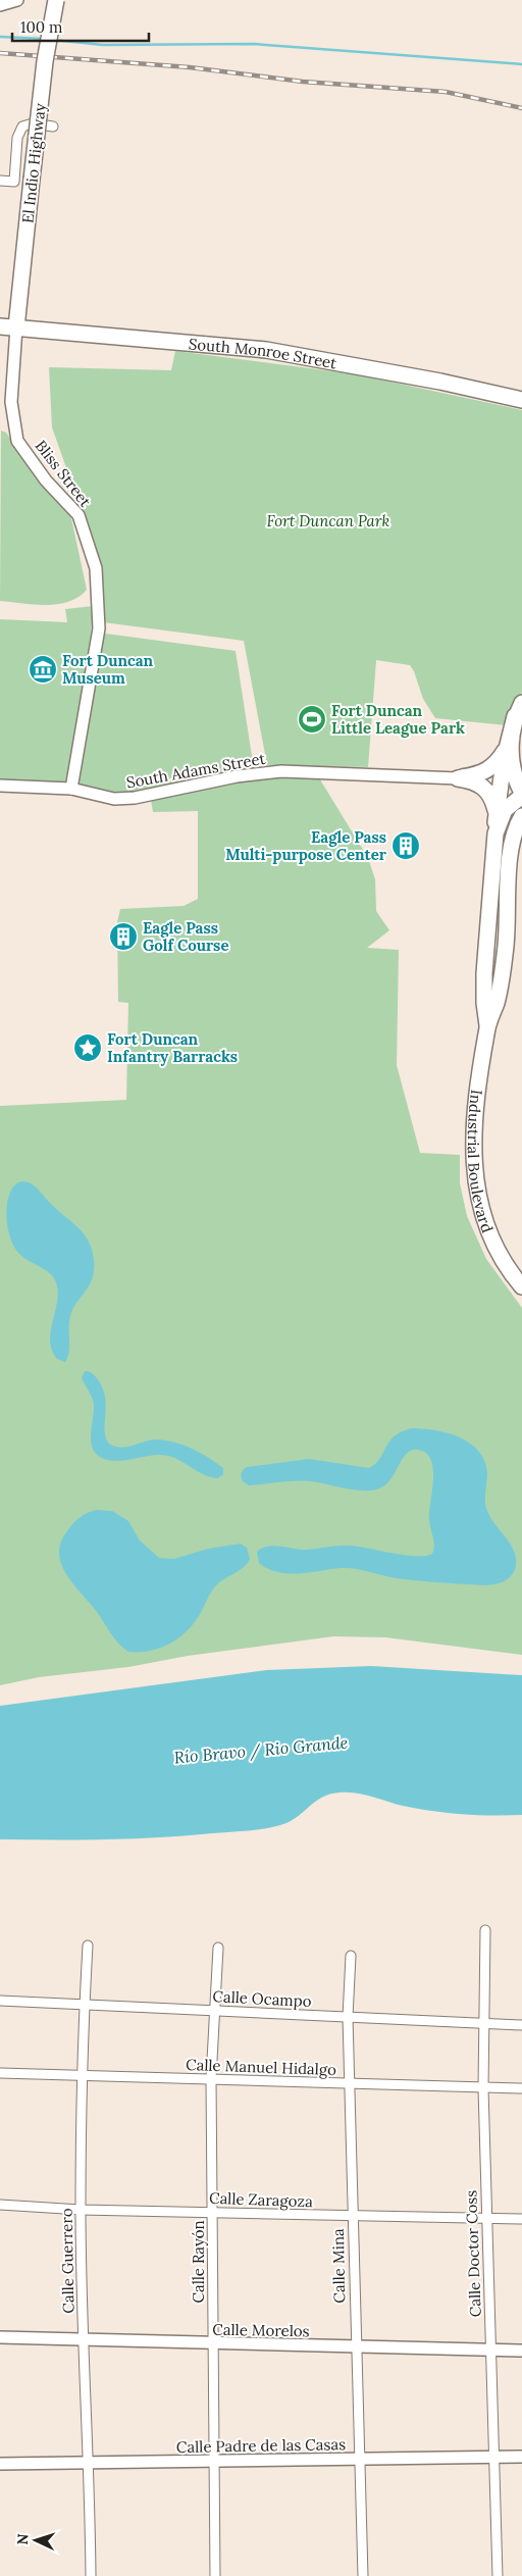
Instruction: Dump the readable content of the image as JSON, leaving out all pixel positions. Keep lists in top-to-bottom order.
{
  "streets": {
    "main road": ["El Indio Highway", "South Monroe Street", "Industrial Boulevard"],
    "street": [
      "Bliss Street",
      "South Adams Street",
      "Calle Ocampo",
      "Calle Manuel Hidalgo",
      "Calle Zaragoza",
      "Calle Doctor Coss",
      "Calle Guerrero",
      "Calle Rayón",
      "Calle Mina",
      "Calle Morelos",
      "Calle Padre de las Casas"
    ]
  },
  "crossings": [
    ["El Indio Highway", "South Monroe Street"],
    ["El Indio Highway", "Bliss Street"],
    ["South Monroe Street", "Bliss Street"],
    ["Bliss Street", "South Adams Street"],
    ["Calle Ocampo", "Calle Doctor Coss"],
    ["Calle Ocampo", "Calle Guerrero"],
    ["Calle Ocampo", "Calle Rayón"],
    ["Calle Ocampo", "Calle Mina"],
    ["Calle Manuel Hidalgo", "Calle Doctor Coss"],
    ["Calle Manuel Hidalgo", "Calle Guerrero"],
    ["Calle Manuel Hidalgo", "Calle Rayón"],
    ["Calle Manuel Hidalgo", "Calle Mina"],
    ["Calle Zaragoza", "Calle Doctor Coss"],
    ["Calle Zaragoza", "Calle Guerrero"],
    ["Calle Zaragoza", "Calle Rayón"],
    ["Calle Zaragoza", "Calle Mina"],
    ["Calle Doctor Coss", "Calle Morelos"],
    ["Calle Doctor Coss", "Calle Padre de las Casas"],
    ["Calle Guerrero", "Calle Morelos"],
    ["Calle Guerrero", "Calle Padre de las Casas"],
    ["Calle Rayón", "Calle Morelos"],
    ["Calle Rayón", "Calle Padre de las Casas"],
    ["Calle Mina", "Calle Morelos"],
    ["Calle Mina", "Calle Padre de las Casas"]
  ],
  "water": ["Río Bravo / Rio Grande"],
  "parks": ["Fort Duncan Park"],
  "places": {
    "museum": ["Fort Duncan Museum"],
    "sports": ["Fort Duncan Little League Park"],
    "building": ["Eagle Pass Multi-purpose Center", "Eagle Pass Golf Course"],
    "place": ["Fort Duncan Infantry Barracks"]
  },
  "scale_bar": "100 m",
  "north": "left"
}
